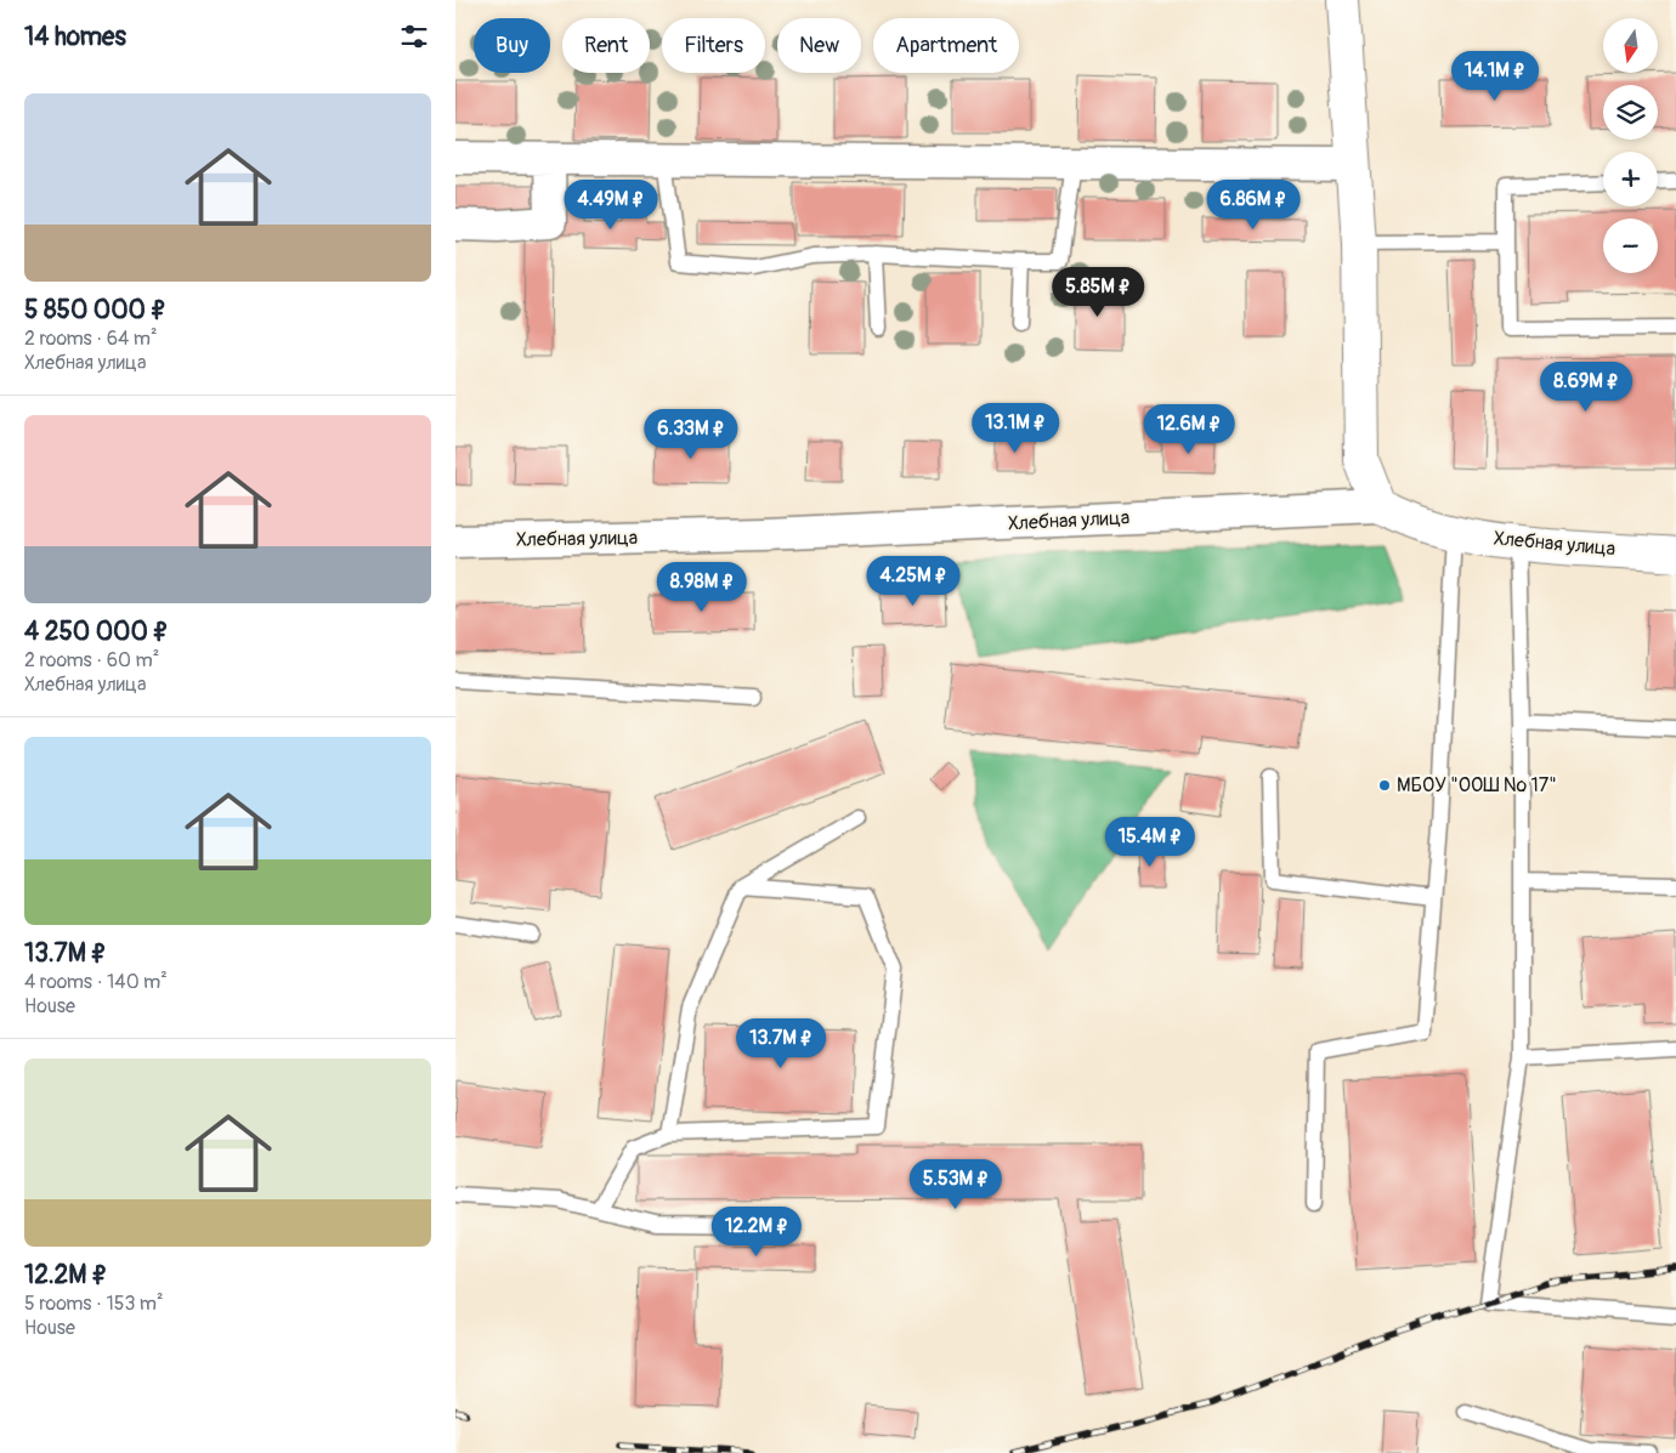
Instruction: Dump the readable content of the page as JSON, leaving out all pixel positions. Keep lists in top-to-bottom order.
{
  "streets": {
    "street": ["Хлебная улица"]
  },
  "places": ["МБОУ \"ООШ № 17\""],
  "north": "bottom",
  "page": {
    "heading": "14 homes",
    "map_buttons": ["+", "−"],
    "chip": [
      "Buy",
      "Rent",
      "Filters",
      "New",
      "Apartment"
    ],
    "price": [
      "14.1M ₽",
      "4.49M ₽",
      "6.86M ₽",
      "5.85M ₽",
      "8.69M ₽",
      "13.1M ₽",
      "12.6M ₽",
      "6.33M ₽",
      "4.25M ₽",
      "8.98M ₽",
      "15.4M ₽",
      "13.7M ₽",
      "5.53M ₽",
      "12.2M ₽"
    ],
    "list": [
      {
        "name": "5 850 000 ₽",
        "note": "2 rooms · 64 m² · Хлебная улица"
      },
      {
        "name": "4 250 000 ₽",
        "note": "2 rooms · 60 m² · Хлебная улица"
      },
      {
        "name": "13.7M ₽",
        "note": "4 rooms · 140 m² · House"
      },
      {
        "name": "12.2M ₽",
        "note": "5 rooms · 153 m² · House"
      }
    ]
  }
}
